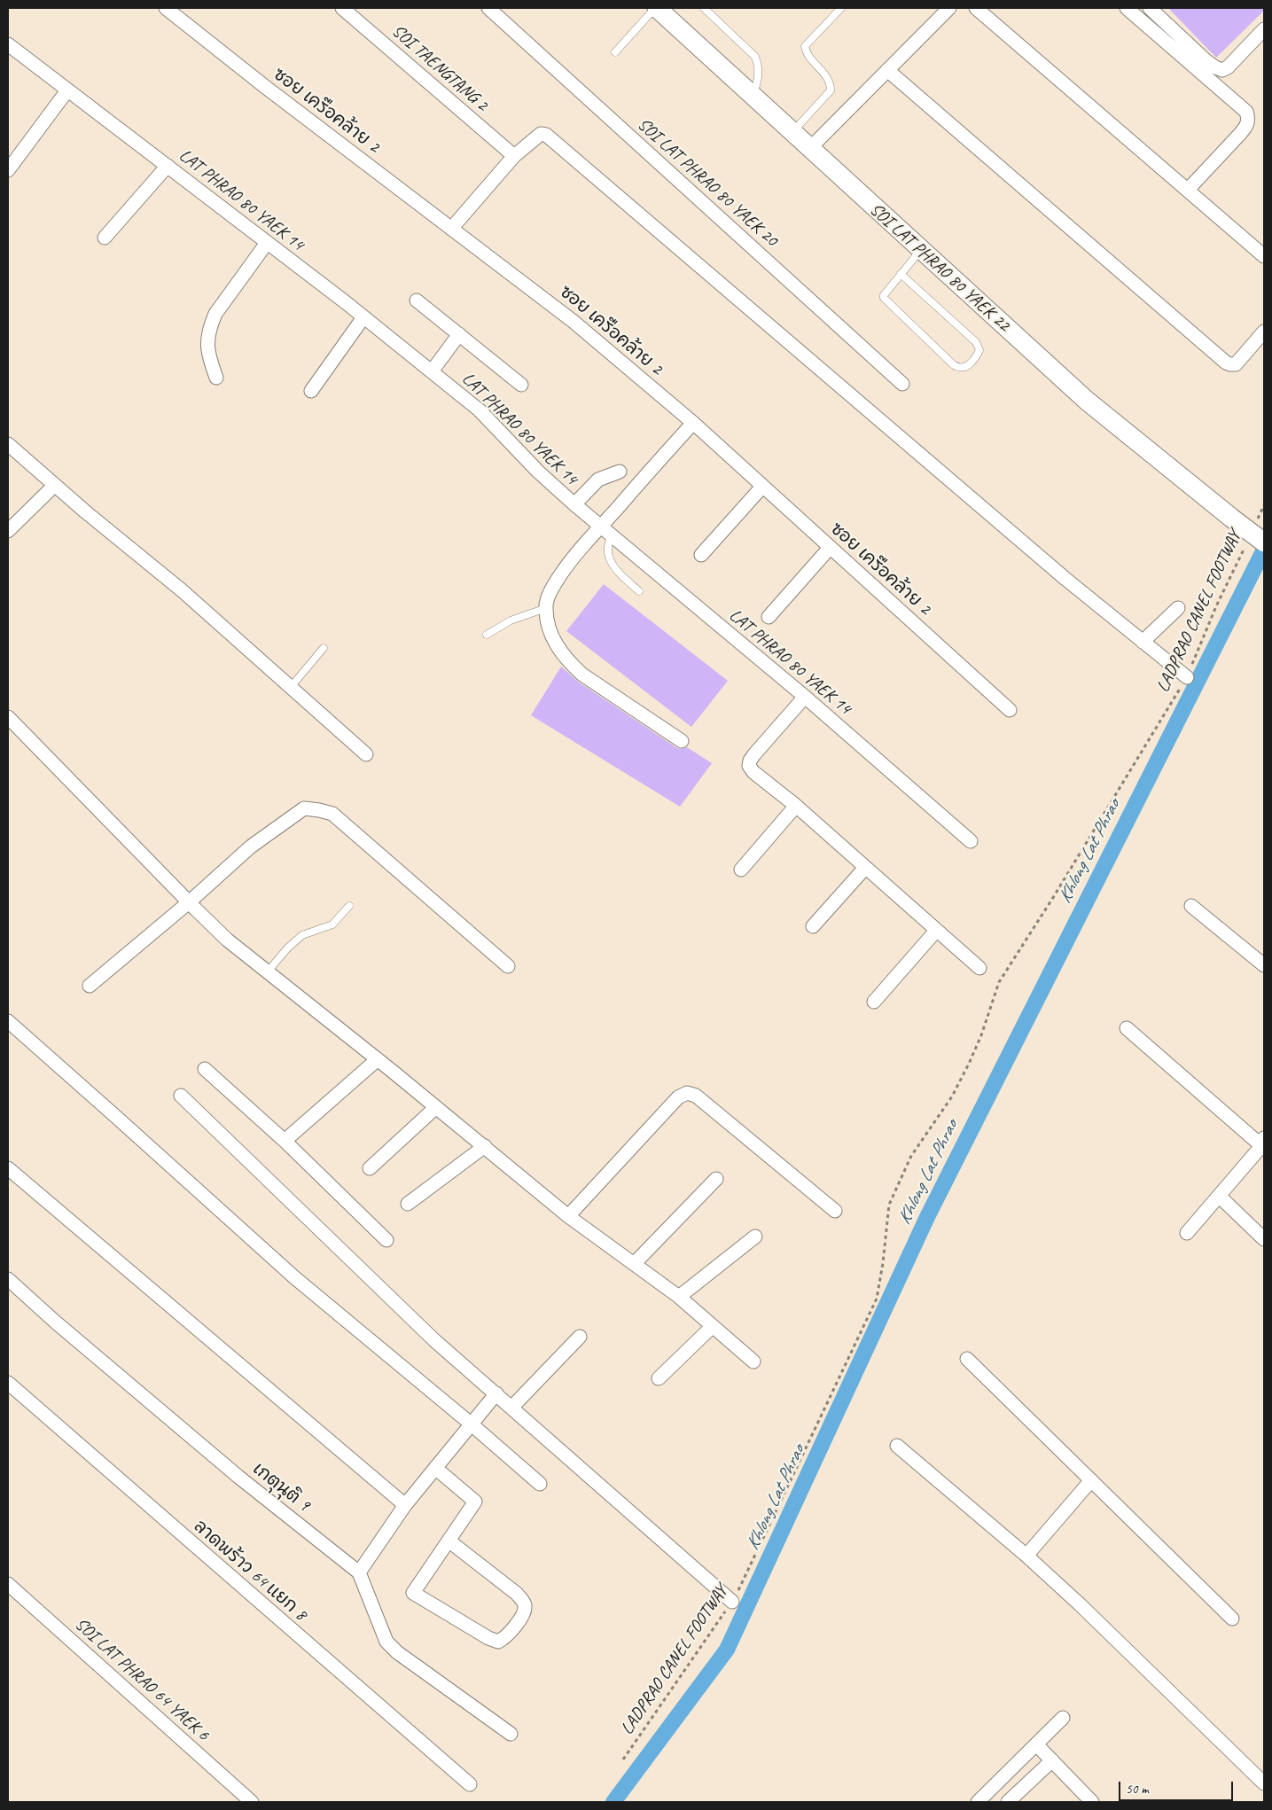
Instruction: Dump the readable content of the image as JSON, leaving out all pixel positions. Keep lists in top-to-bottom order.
{
  "streets": {
    "street": [
      "SOI TAENGTANG 2",
      "ซอย เครือคล้าย 2",
      "SOI LAT PHRAO 80 YAEK 20",
      "LAT PHRAO 80 YAEK 14",
      "SOI LAT PHRAO 80 YAEK 22",
      "เกตุนุติ 9",
      "ลาดพร้าว 64 แยก 8",
      "SOI LAT PHRAO 64 YAEK 6"
    ],
    "path": ["LADPRAO CANEL FOOTWAY"]
  },
  "crossings": [
    ["SOI LAT PHRAO 80 YAEK 22", "LADPRAO CANEL FOOTWAY"]
  ],
  "water": ["Khlong Lat Phrao"],
  "scale_bar": "50 m"
}
